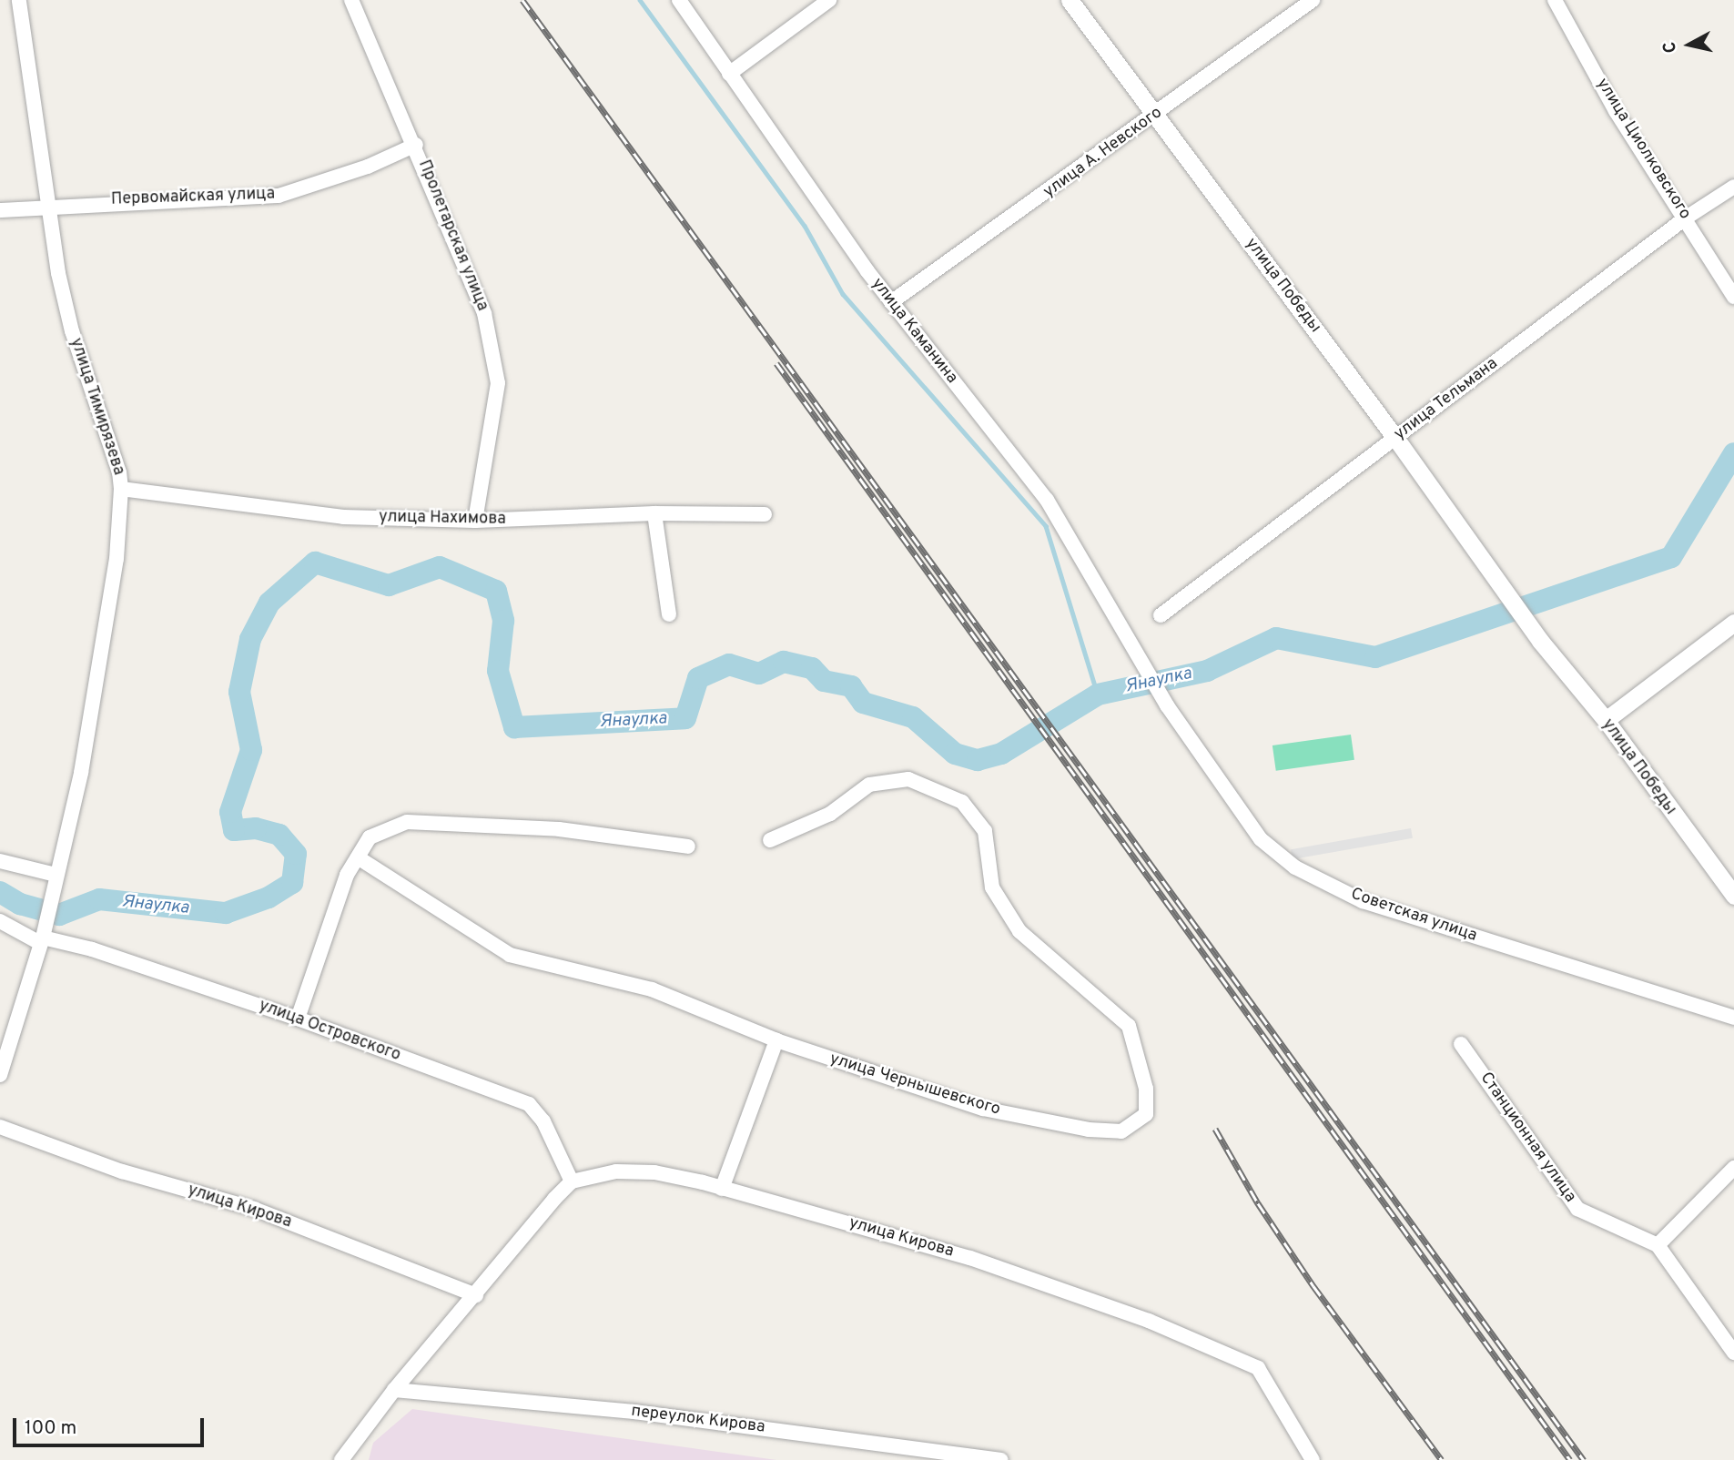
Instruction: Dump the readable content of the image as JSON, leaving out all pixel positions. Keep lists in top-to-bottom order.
{
  "streets": {
    "street": [
      "улица Циолковского",
      "улица А. Невского",
      "Первомайская улица",
      "Пролетарская улица",
      "улица Победы",
      "улица Каманина",
      "улица Тельмана",
      "улица Тимирязева",
      "улица Нахимова",
      "Советская улица",
      "улица Островского",
      "улица Чернышевского",
      "Станционная улица",
      "улица Кирова",
      "переулок Кирова"
    ]
  },
  "crossings": [
    ["улица Циолковского", "улица Тельмана"],
    ["улица А. Невского", "улица Победы"],
    ["улица А. Невского", "улица Каманина"],
    ["Первомайская улица", "Пролетарская улица"],
    ["Первомайская улица", "улица Тимирязева"],
    ["Пролетарская улица", "улица Нахимова"],
    ["улица Победы", "улица Тельмана"],
    ["улица Каманина", "Советская улица"],
    ["улица Тимирязева", "улица Нахимова"],
    ["улица Тимирязева", "улица Островского"],
    ["улица Островского", "улица Кирова"]
  ],
  "water": ["Янаулка"],
  "scale_bar": "100 m",
  "north": "left"
}
